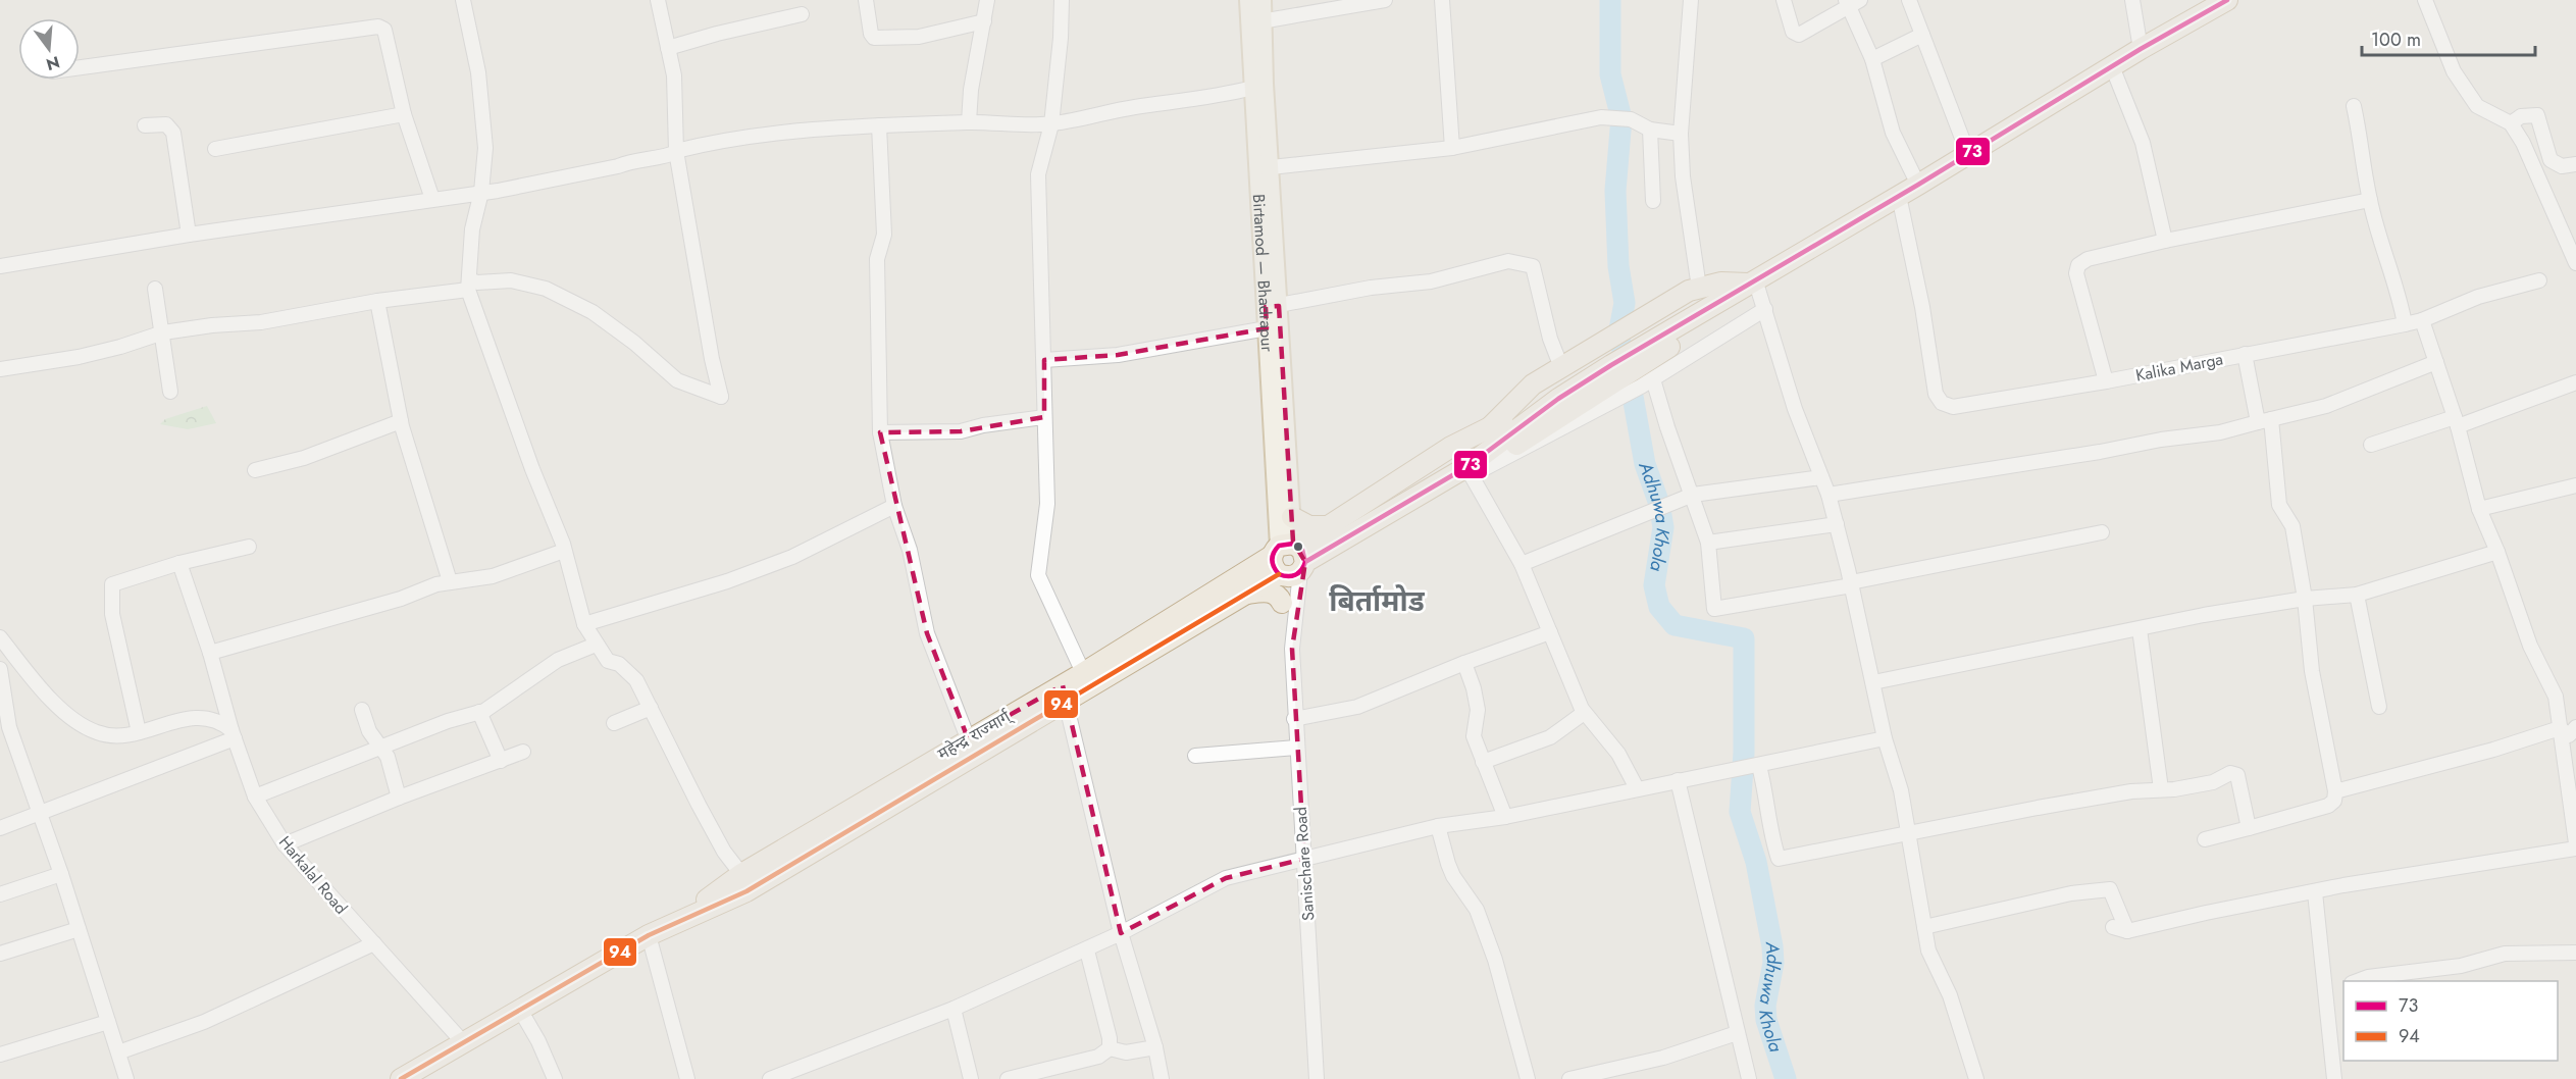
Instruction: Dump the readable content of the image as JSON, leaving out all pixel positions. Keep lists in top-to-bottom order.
{
  "streets": {
    "highway": ["महेन्द्र राज्मार्ग्"],
    "main road": ["Birtamod — Bhadrapur"],
    "street": ["Kalika Marga", "Sanischare Road", "Harkalal Road"]
  },
  "crossings": [
    ["Birtamod — Bhadrapur", "महेन्द्र राज्मार्ग्"],
    ["Birtamod — Bhadrapur", "Sanischare Road"],
    ["Kalika Marga", "महेन्द्र राज्मार्ग्"],
    ["महेन्द्र राज्मार्ग्", "Sanischare Road"],
    ["महेन्द्र राज्मार्ग्", "Harkalal Road"]
  ],
  "districts": ["बिर्तामोड"],
  "water": ["Adhuwa Khola"],
  "lines": ["transit line 73", "transit line 94"],
  "legend": ["73", "94"],
  "scale_bar": "100 m",
  "north": "bottom"
}
